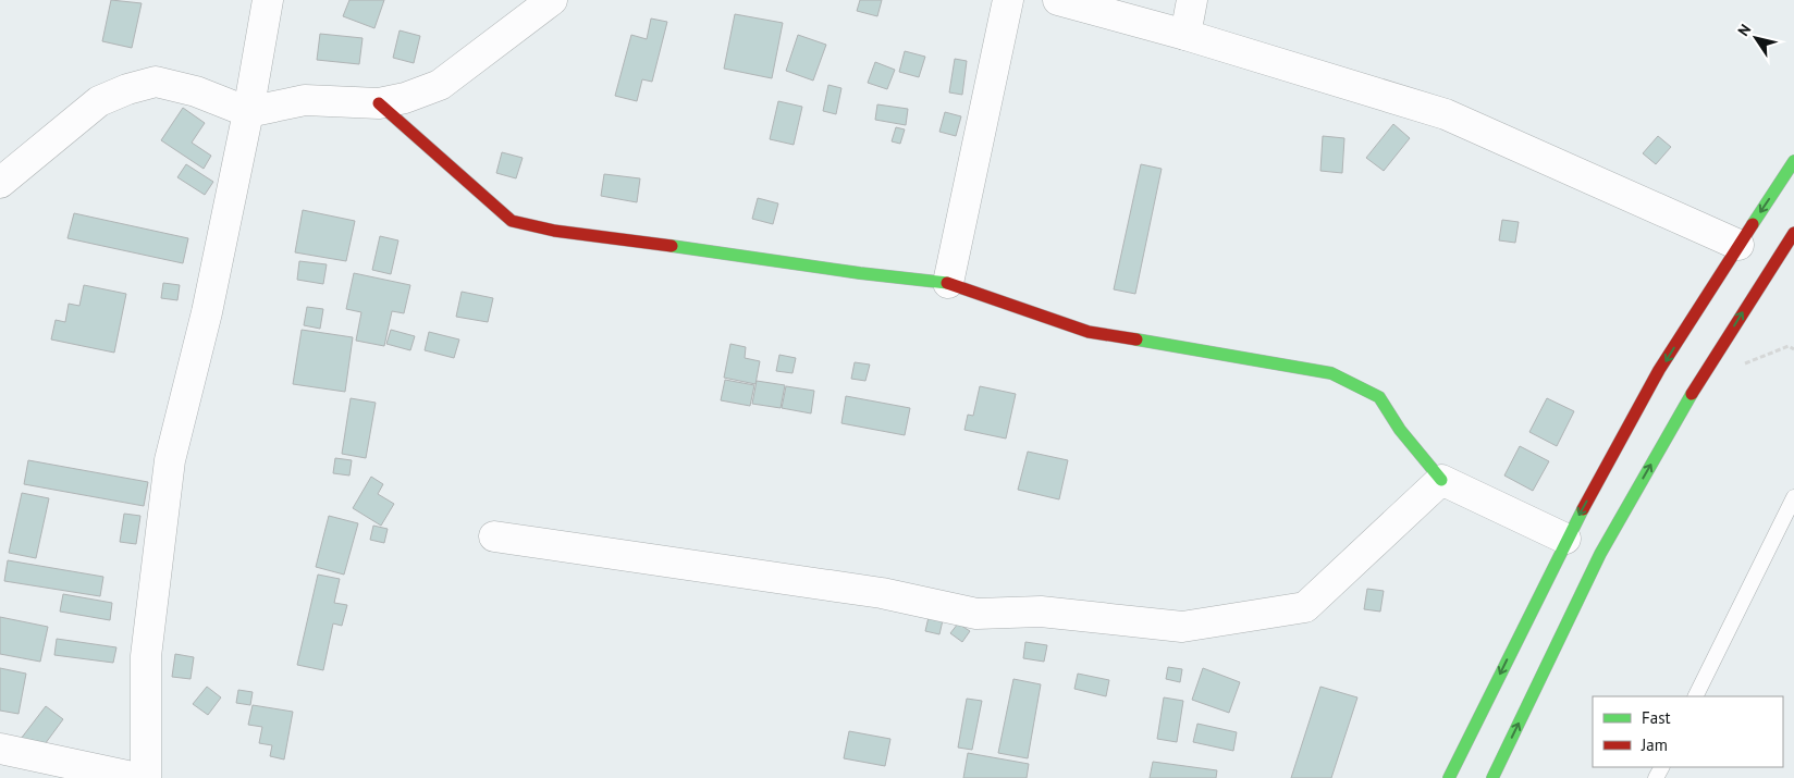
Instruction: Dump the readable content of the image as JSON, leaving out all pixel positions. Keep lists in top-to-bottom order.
{
  "legend": ["Fast", "Jam"],
  "north": "top left"
}
